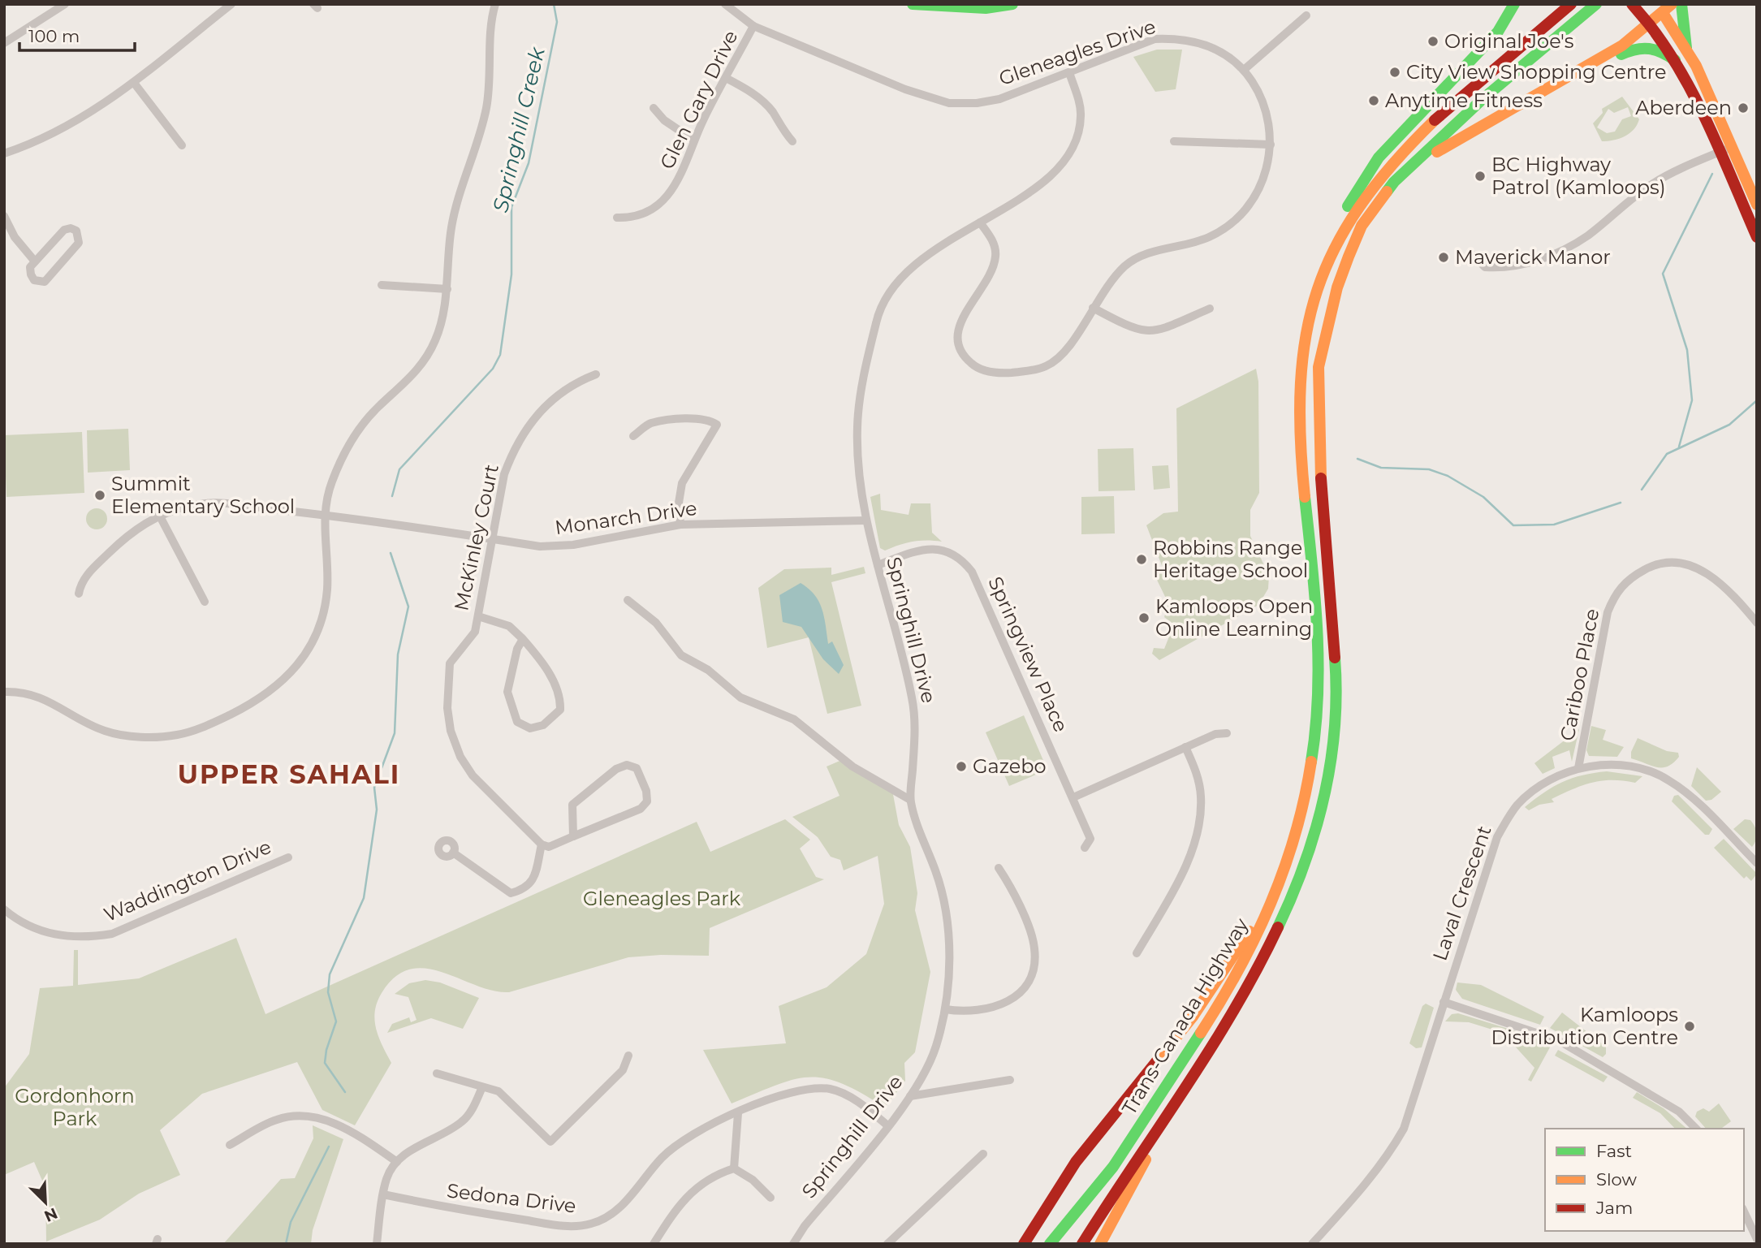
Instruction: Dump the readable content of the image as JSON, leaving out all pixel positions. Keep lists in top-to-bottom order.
{
  "streets": {
    "main road": ["Trans-Canada Highway"],
    "street": [
      "Gleneagles Drive",
      "Glen Gary Drive",
      "Monarch Drive",
      "McKinley Court",
      "Springhill Drive",
      "Springview Place",
      "Cariboo Place",
      "Waddington Drive",
      "Laval Crescent",
      "Sedona Drive"
    ]
  },
  "crossings": [
    ["Gleneagles Drive", "Glen Gary Drive"],
    ["Gleneagles Drive", "Springhill Drive"],
    ["Monarch Drive", "McKinley Court"],
    ["Monarch Drive", "Springhill Drive"],
    ["Springhill Drive", "Springview Place"],
    ["Springhill Drive", "Sedona Drive"],
    ["Cariboo Place", "Laval Crescent"]
  ],
  "districts": ["UPPER SAHALI"],
  "water": ["Springhill Creek"],
  "parks": ["Gleneagles Park", "Gordonhorn Park"],
  "places": [
    "Original Joe's",
    "City View Shopping Centre",
    "Anytime Fitness",
    "Aberdeen",
    "BC Highway Patrol (Kamloops)",
    "Maverick Manor",
    "Summit Elementary School",
    "Robbins Range Heritage School",
    "Kamloops Open Online Learning",
    "Gazebo",
    "Kamloops Distribution Centre"
  ],
  "legend": ["Fast", "Slow", "Jam"],
  "scale_bar": "100 m",
  "north": "bottom right"
}
